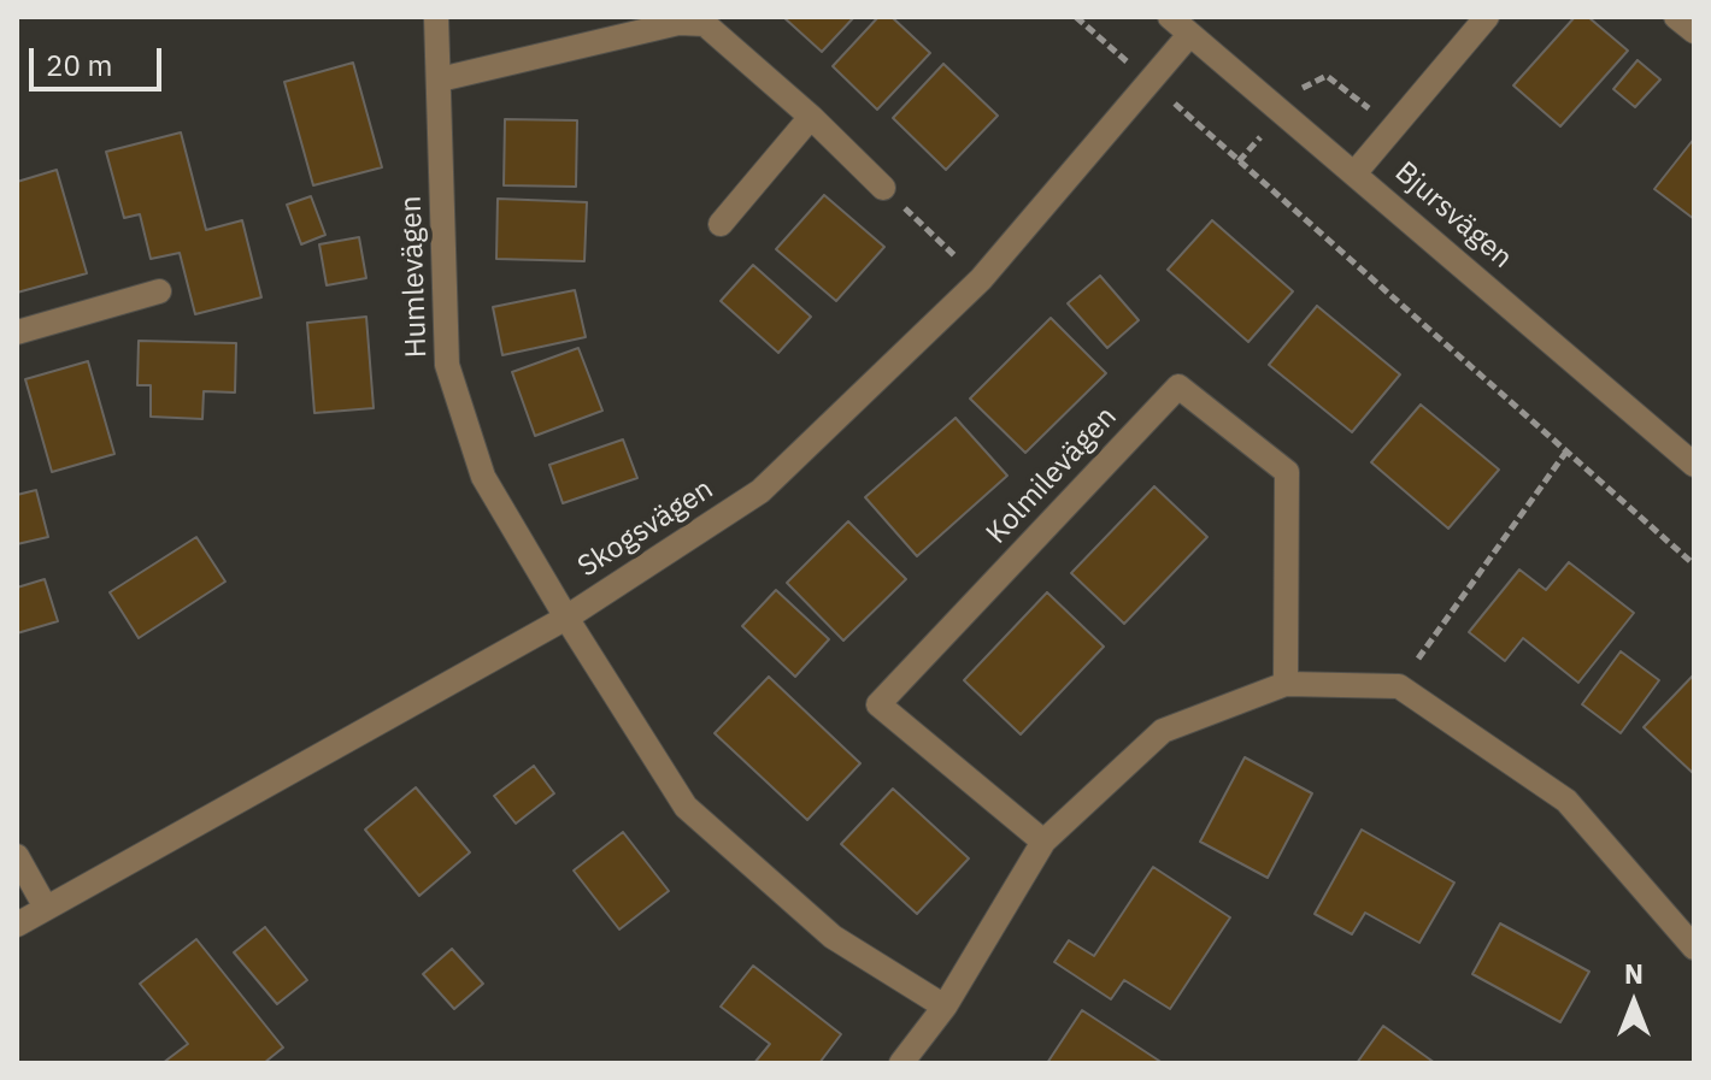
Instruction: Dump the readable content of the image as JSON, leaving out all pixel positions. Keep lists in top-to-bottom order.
{
  "streets": {
    "street": [
      "Bjursvägen",
      "Humlevägen",
      "Kolmilevägen",
      "Skogsvägen"
    ]
  },
  "crossings": [
    ["Bjursvägen", "Skogsvägen"],
    ["Humlevägen", "Skogsvägen"]
  ],
  "scale_bar": "20 m",
  "north": "top"
}
